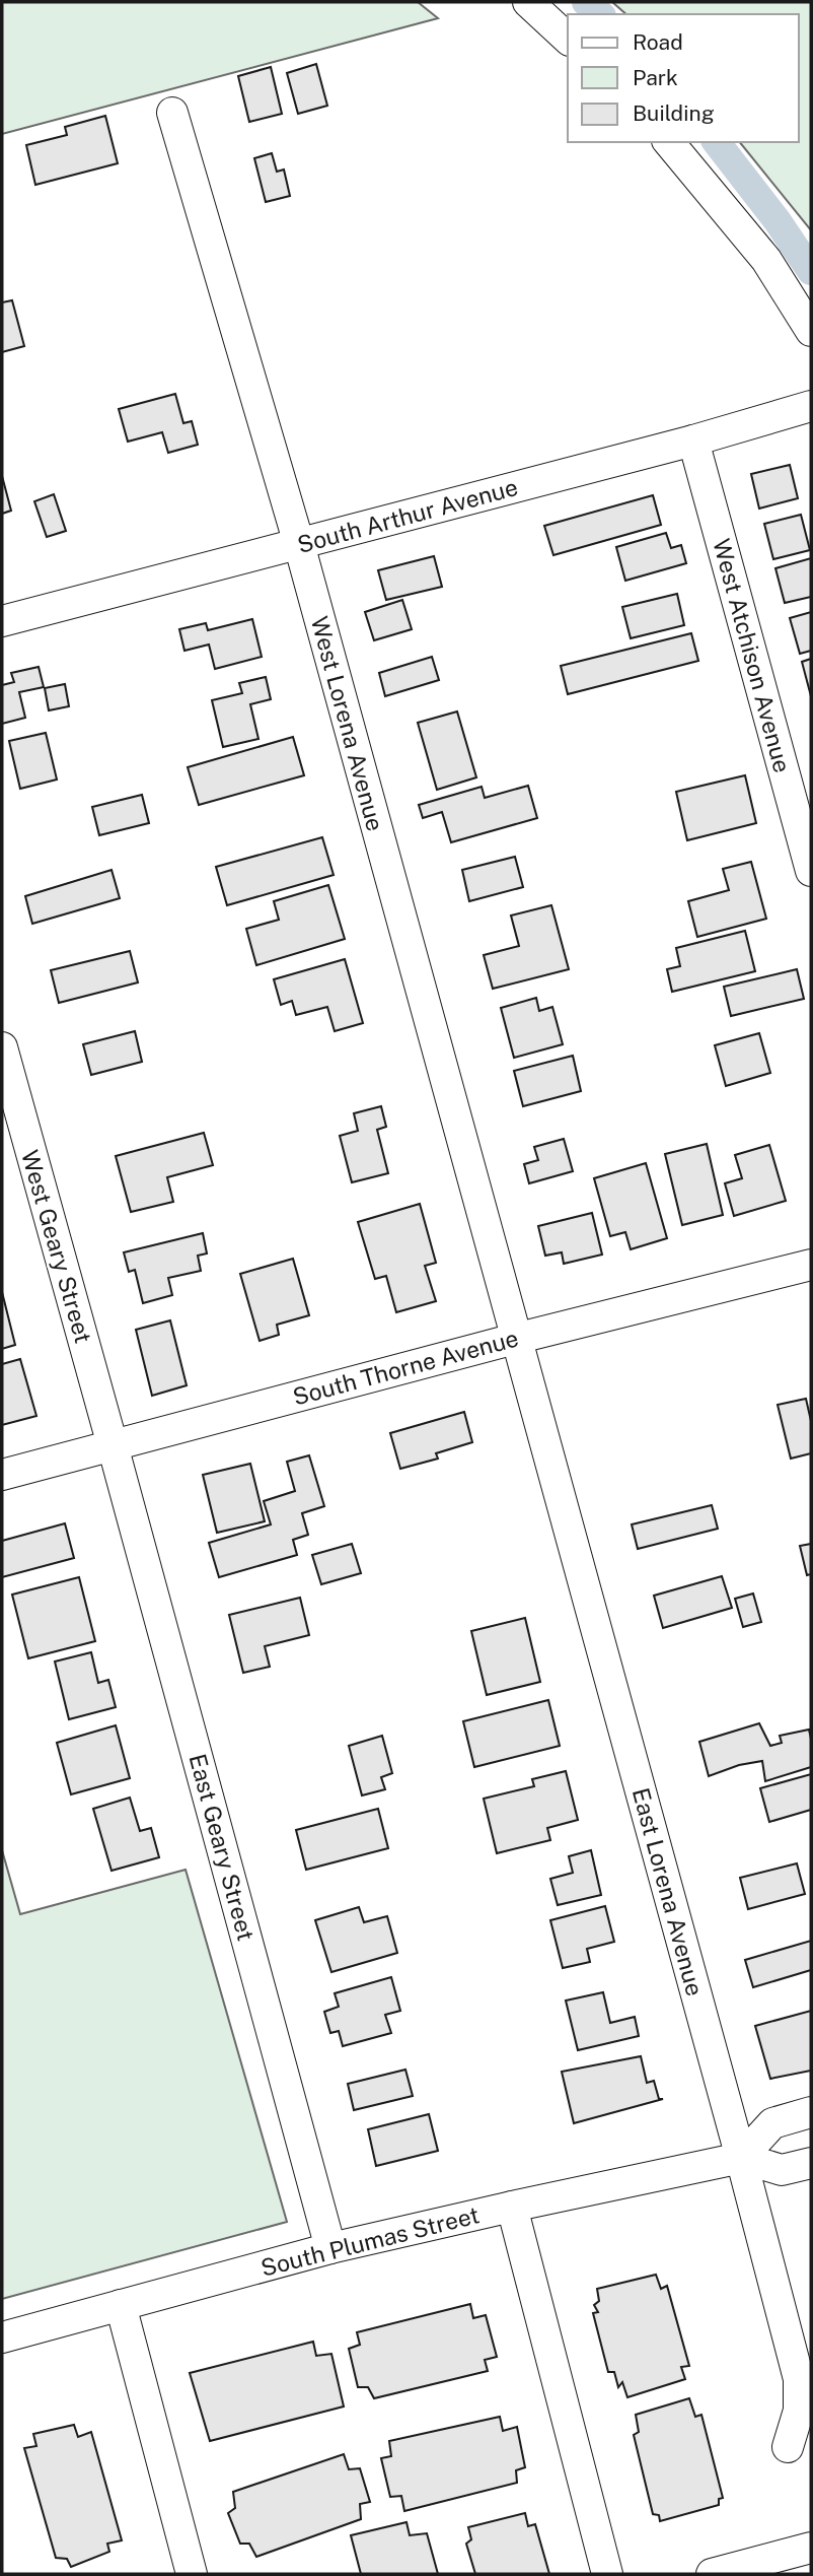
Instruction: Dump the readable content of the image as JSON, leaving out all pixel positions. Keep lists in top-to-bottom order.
{
  "streets": {
    "street": [
      "South Arthur Avenue",
      "West Atchison Avenue",
      "West Lorena Avenue",
      "West Geary Street",
      "South Thorne Avenue",
      "East Geary Street",
      "East Lorena Avenue",
      "South Plumas Street"
    ]
  },
  "crossings": [
    ["South Arthur Avenue", "West Atchison Avenue"],
    ["South Arthur Avenue", "West Lorena Avenue"],
    ["West Lorena Avenue", "South Thorne Avenue"],
    ["West Lorena Avenue", "East Lorena Avenue"],
    ["West Geary Street", "South Thorne Avenue"],
    ["West Geary Street", "East Geary Street"],
    ["South Thorne Avenue", "East Geary Street"],
    ["South Thorne Avenue", "East Lorena Avenue"],
    ["East Geary Street", "South Plumas Street"],
    ["East Lorena Avenue", "South Plumas Street"]
  ],
  "legend": ["Road", "Park", "Building"]
}
